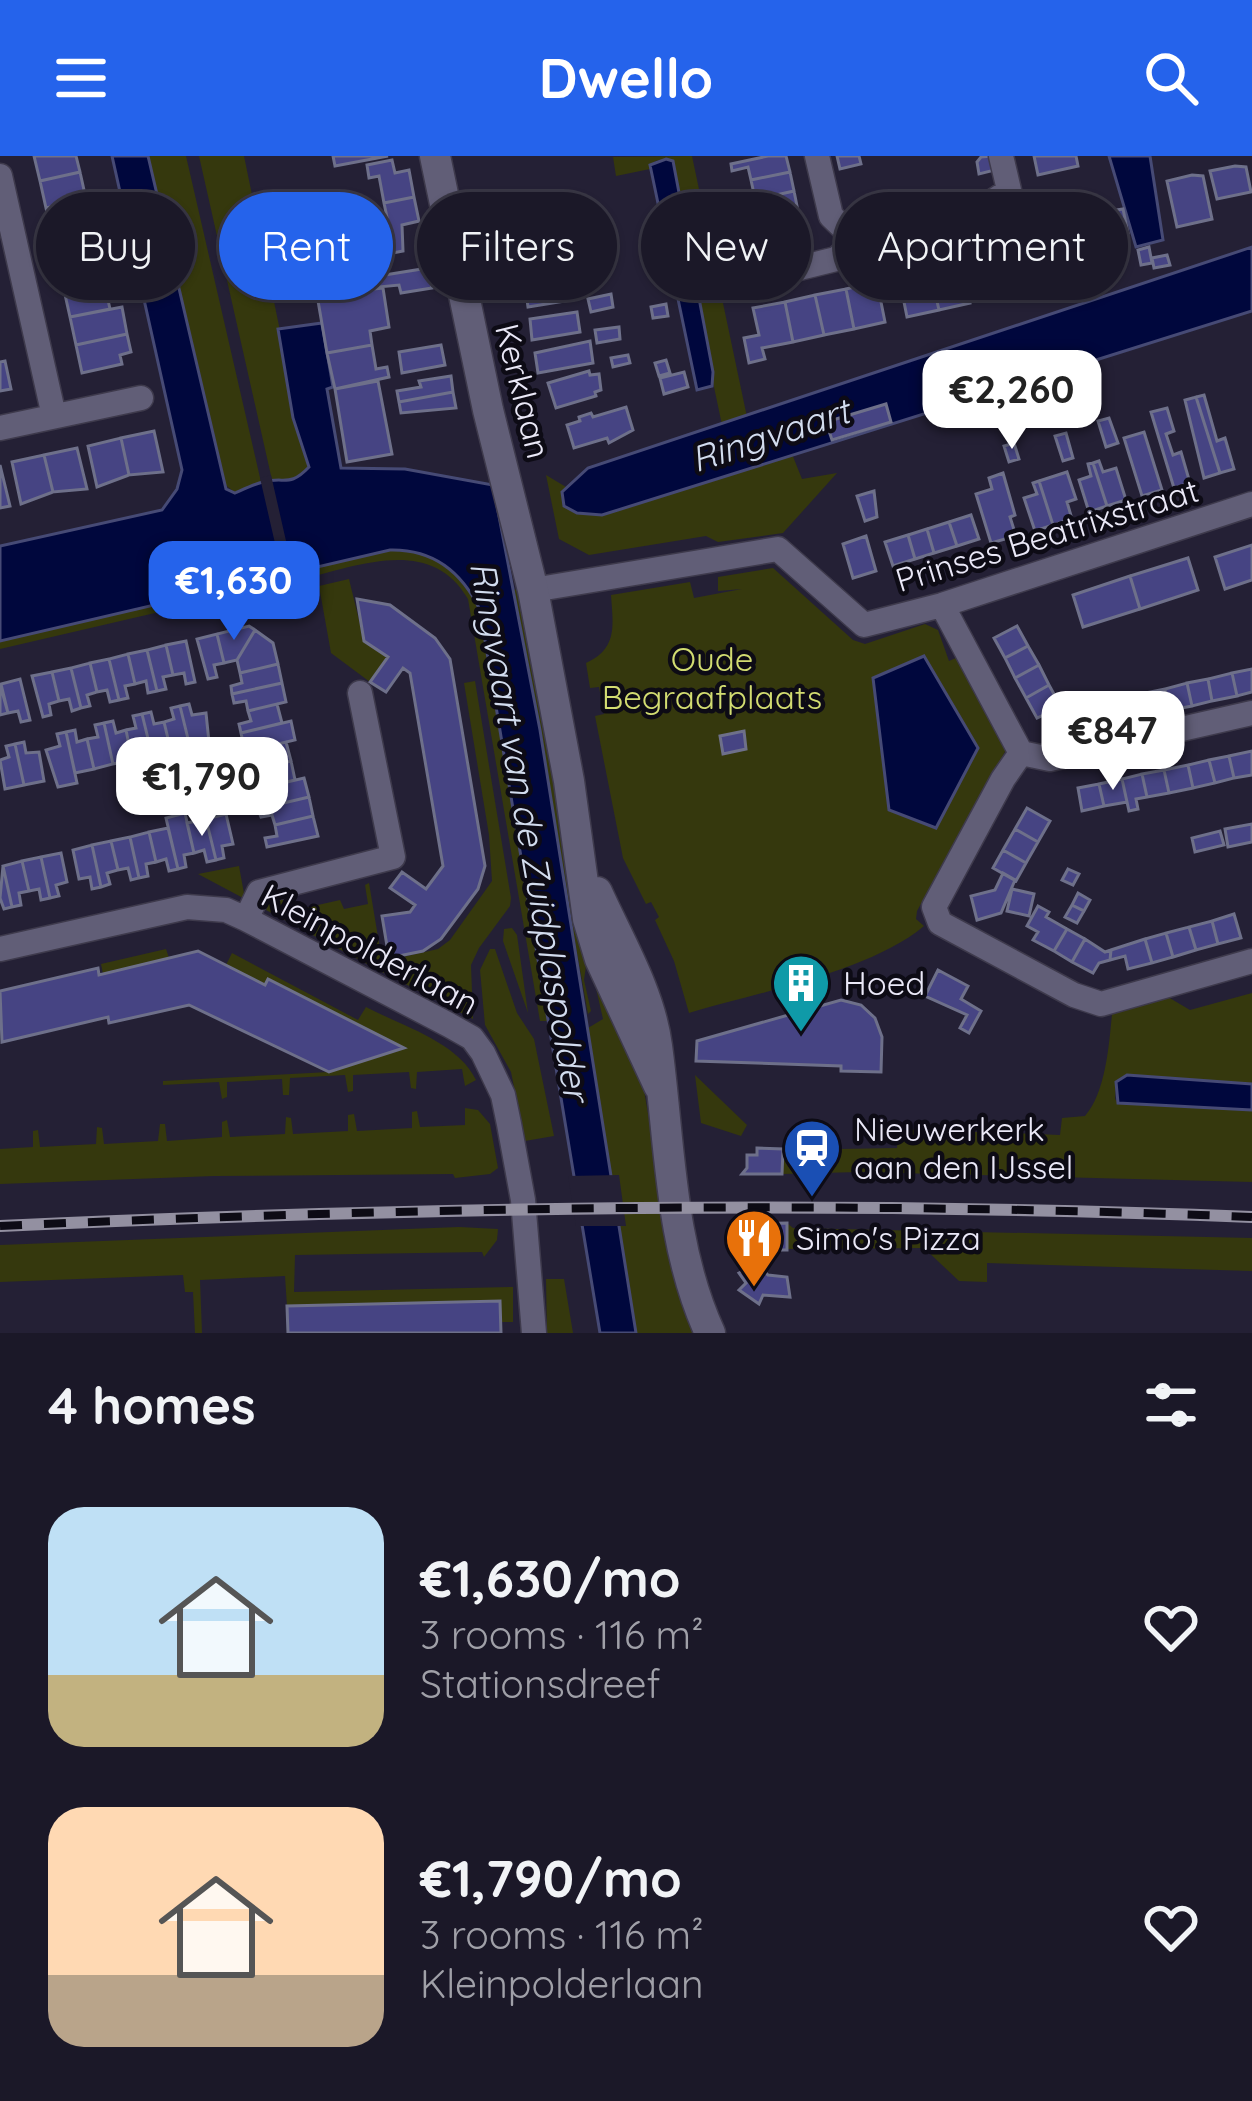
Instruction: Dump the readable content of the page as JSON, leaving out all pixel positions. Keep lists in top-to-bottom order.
{
  "streets": {
    "street": ["Kerklaan", "Prinses Beatrixstraat", "Kleinpolderlaan"]
  },
  "crossings": [
    ["Kerklaan", "Prinses Beatrixstraat"]
  ],
  "water": ["Ringvaart", "Ringvaart van de Zuidplaspolder"],
  "parks": ["Oude Begraafplaats"],
  "places": {
    "building": ["Hoed"],
    "station": ["Nieuwerkerk aan den IJssel"],
    "restaurant": ["Simo's Pizza"]
  },
  "page": {
    "header": "Dwello",
    "chip": [
      "Buy",
      "Rent",
      "Filters",
      "New",
      "Apartment"
    ],
    "price": [
      "€2,260",
      "€1,630",
      "€847",
      "€1,790"
    ],
    "heading": "4 homes",
    "list": [
      {
        "name": "€1,630/mo",
        "note": "3 rooms · 116 m² · Stationsdreef"
      },
      {
        "name": "€1,790/mo",
        "note": "3 rooms · 116 m² · Kleinpolderlaan"
      }
    ]
  }
}
